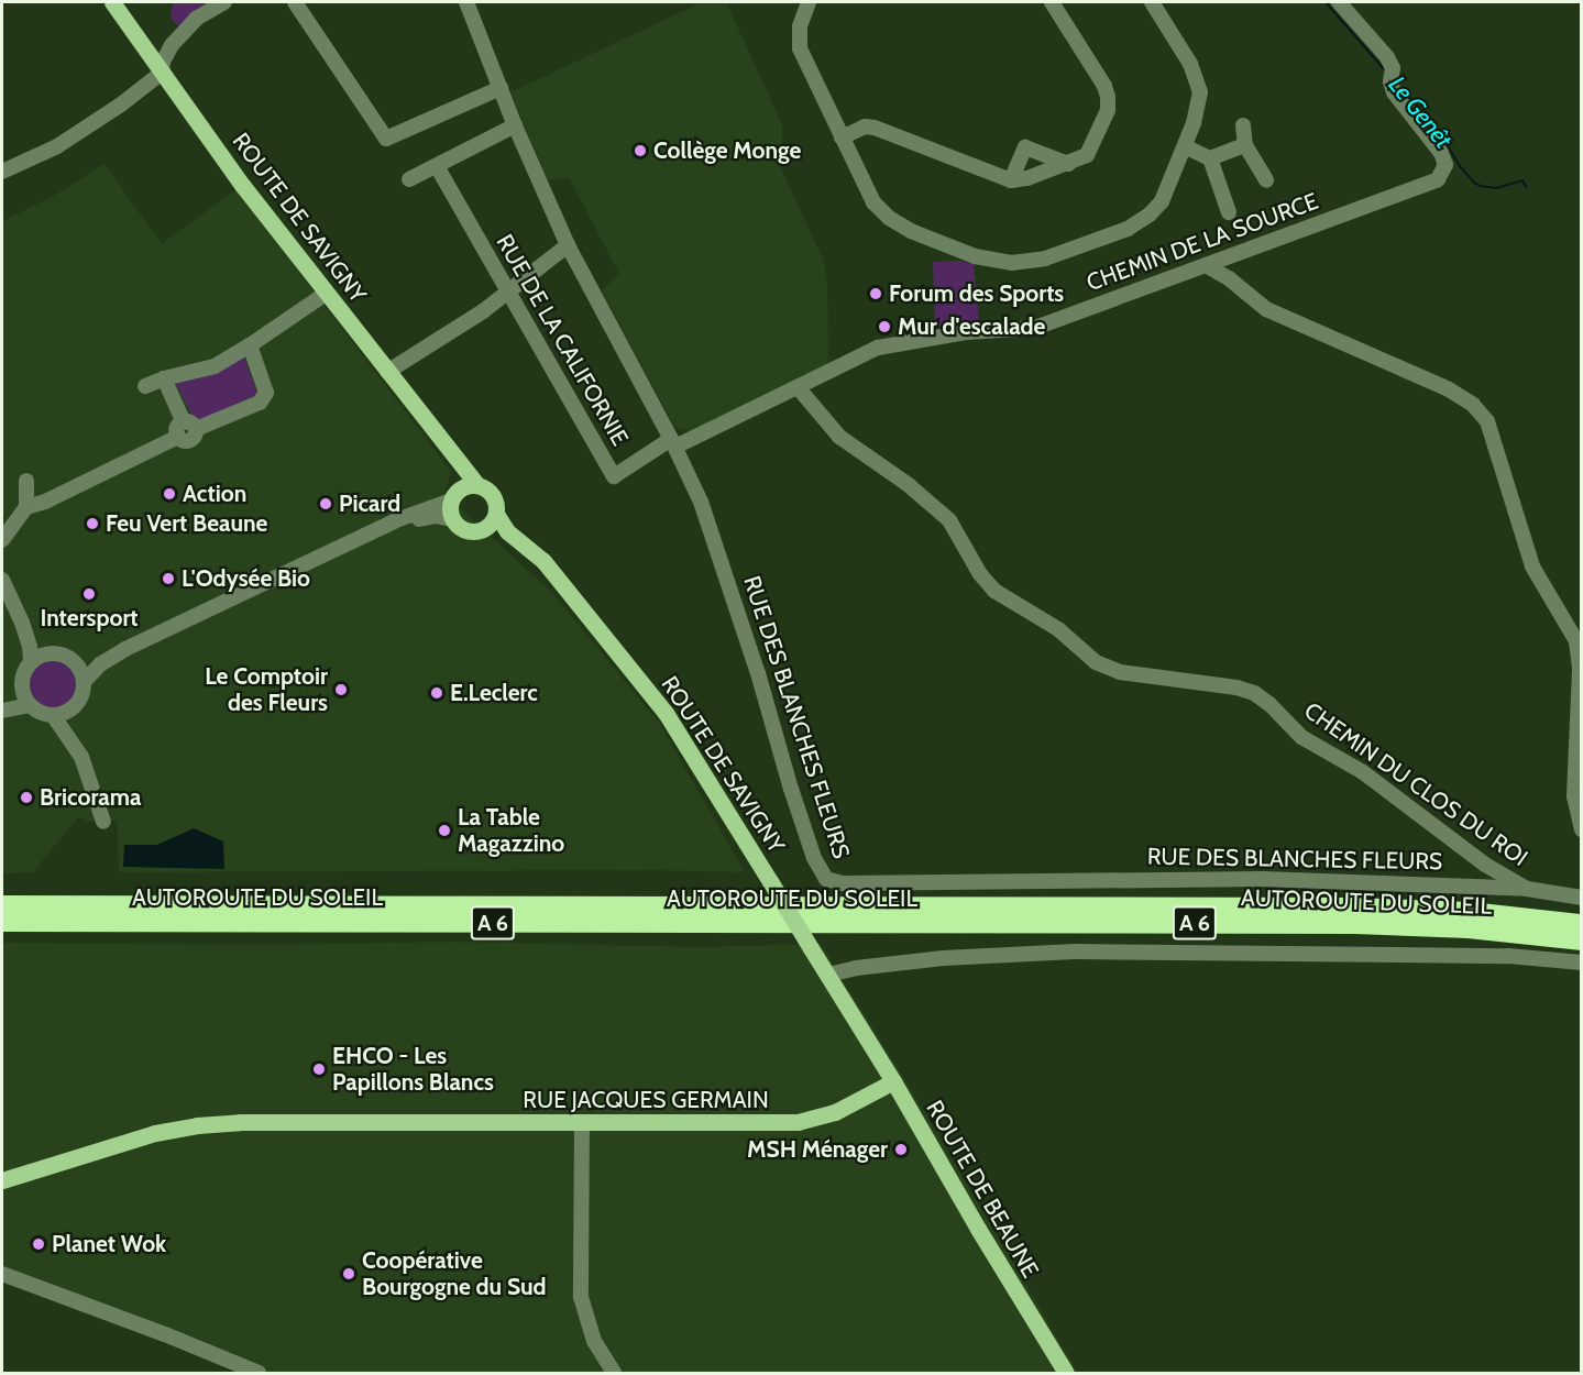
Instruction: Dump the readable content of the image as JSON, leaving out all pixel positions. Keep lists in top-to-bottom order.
{
  "streets": {
    "highway": ["AUTOROUTE DU SOLEIL", "A 6"],
    "main road": ["ROUTE DE SAVIGNY", "RUE JACQUES GERMAIN", "ROUTE DE BEAUNE"],
    "street": [
      "CHEMIN DE LA SOURCE",
      "RUE DE LA CALIFORNIE",
      "RUE DES BLANCHES FLEURS",
      "CHEMIN DU CLOS DU ROI"
    ]
  },
  "crossings": [
    ["ROUTE DE SAVIGNY", "ROUTE DE BEAUNE"],
    ["CHEMIN DE LA SOURCE", "RUE DE LA CALIFORNIE"],
    ["CHEMIN DE LA SOURCE", "RUE DES BLANCHES FLEURS"],
    ["CHEMIN DE LA SOURCE", "CHEMIN DU CLOS DU ROI"],
    ["RUE DE LA CALIFORNIE", "RUE DES BLANCHES FLEURS"],
    ["RUE DES BLANCHES FLEURS", "CHEMIN DU CLOS DU ROI"],
    ["RUE JACQUES GERMAIN", "ROUTE DE BEAUNE"]
  ],
  "water": ["Le Genêt"],
  "places": [
    "Collège Monge",
    "Forum des Sports",
    "Mur d'escalade",
    "Action",
    "Picard",
    "Feu Vert Beaune",
    "L'Odysée Bio",
    "Intersport",
    "Le Comptoir des Fleurs",
    "E.Leclerc",
    "Bricorama",
    "La Table Magazzino",
    "EHCO - Les Papillons Blancs",
    "MSH Ménager",
    "Planet Wok",
    "Coopérative Bourgogne du Sud"
  ]
}
